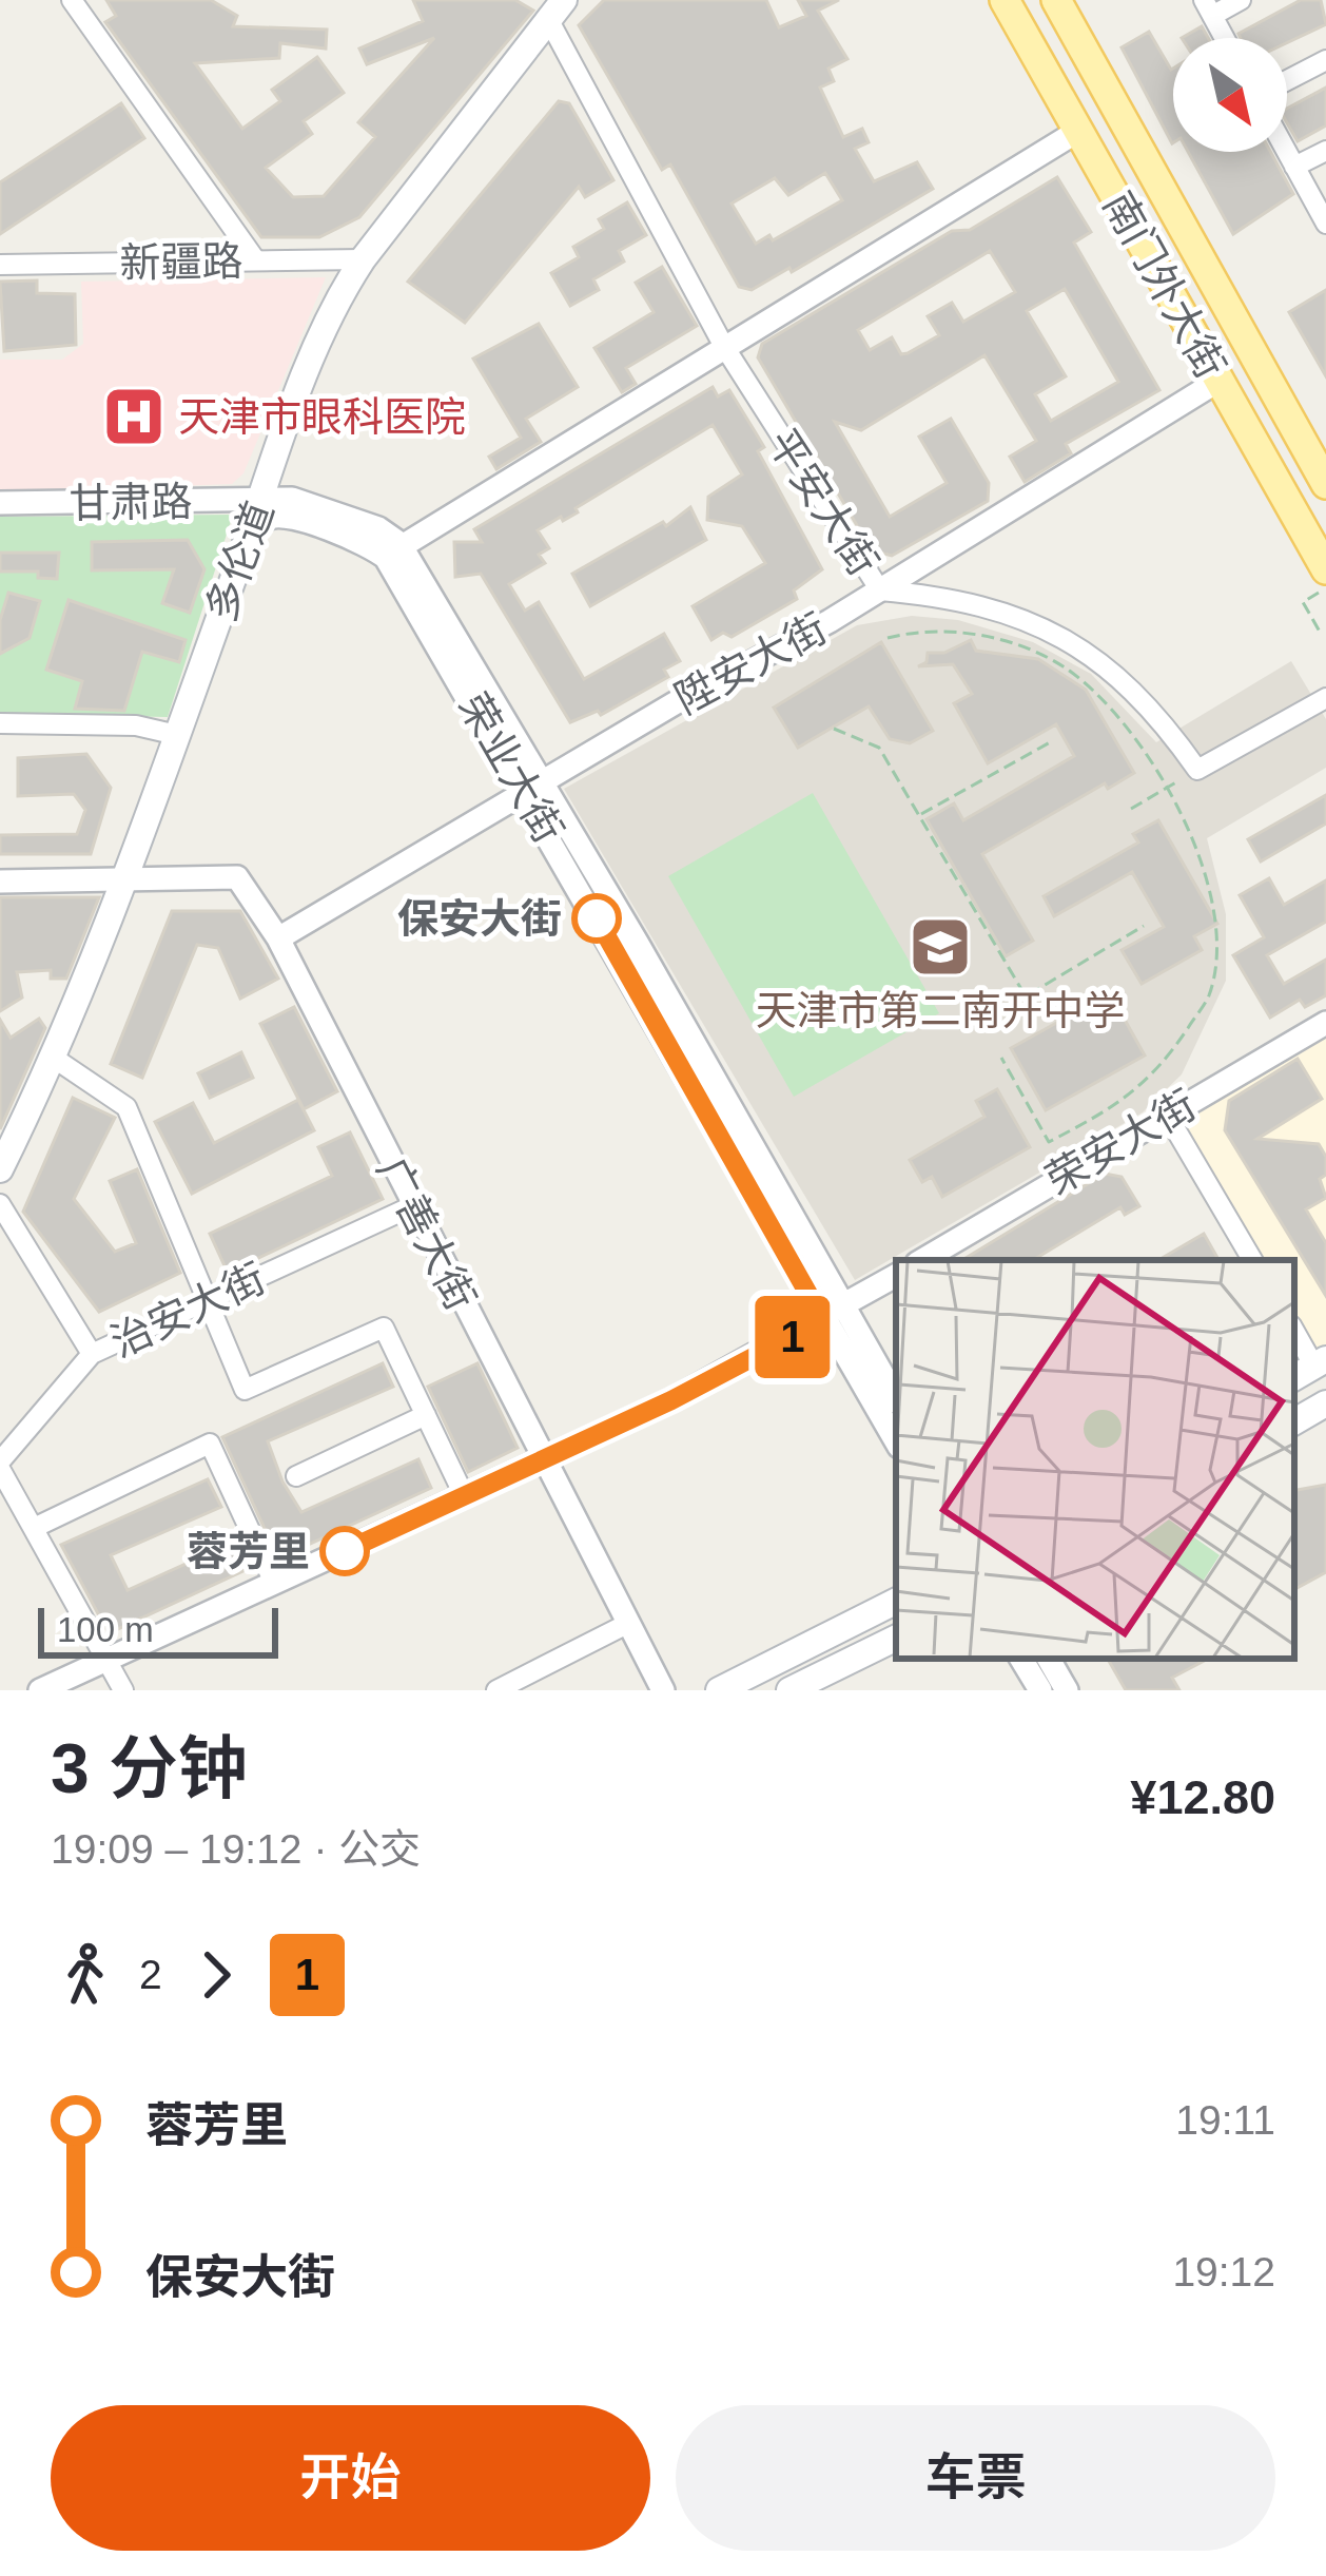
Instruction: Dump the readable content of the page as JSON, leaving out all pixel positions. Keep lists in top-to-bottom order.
{
  "streets": {
    "main road": ["南门外大街", "多伦道"],
    "street": [
      "新疆路",
      "甘肃路",
      "平安大街",
      "陞安大街",
      "荣业大街",
      "荣安大街",
      "广善大街",
      "治安大街"
    ]
  },
  "crossings": [
    ["新疆路", "多伦道"],
    ["南门外大街", "陞安大街"],
    ["甘肃路", "多伦道"],
    ["平安大街", "多伦道"],
    ["平安大街", "陞安大街"],
    ["多伦道", "广善大街"],
    ["陞安大街", "荣业大街"],
    ["陞安大街", "广善大街"],
    ["广善大街", "治安大街"]
  ],
  "places": {
    "hospital": ["天津市眼科医院"],
    "other": ["保安大街", "蓉芳里"],
    "school or university": ["天津市第二南开中学"]
  },
  "lines": ["bus line 1"],
  "scale_bar": "100 m",
  "north": "bottom right",
  "page": {
    "on_map": "1",
    "scale": "100 m",
    "heading": ["3 分钟", "19:09 – 19:12 · 公交", "¥12.80"],
    "legs": ["2", "1"],
    "list": [
      {
        "name": "蓉芳里",
        "value": "19:11"
      },
      {
        "name": "保安大街",
        "value": "19:12"
      }
    ],
    "buttons": ["开始", "车票"]
  }
}
